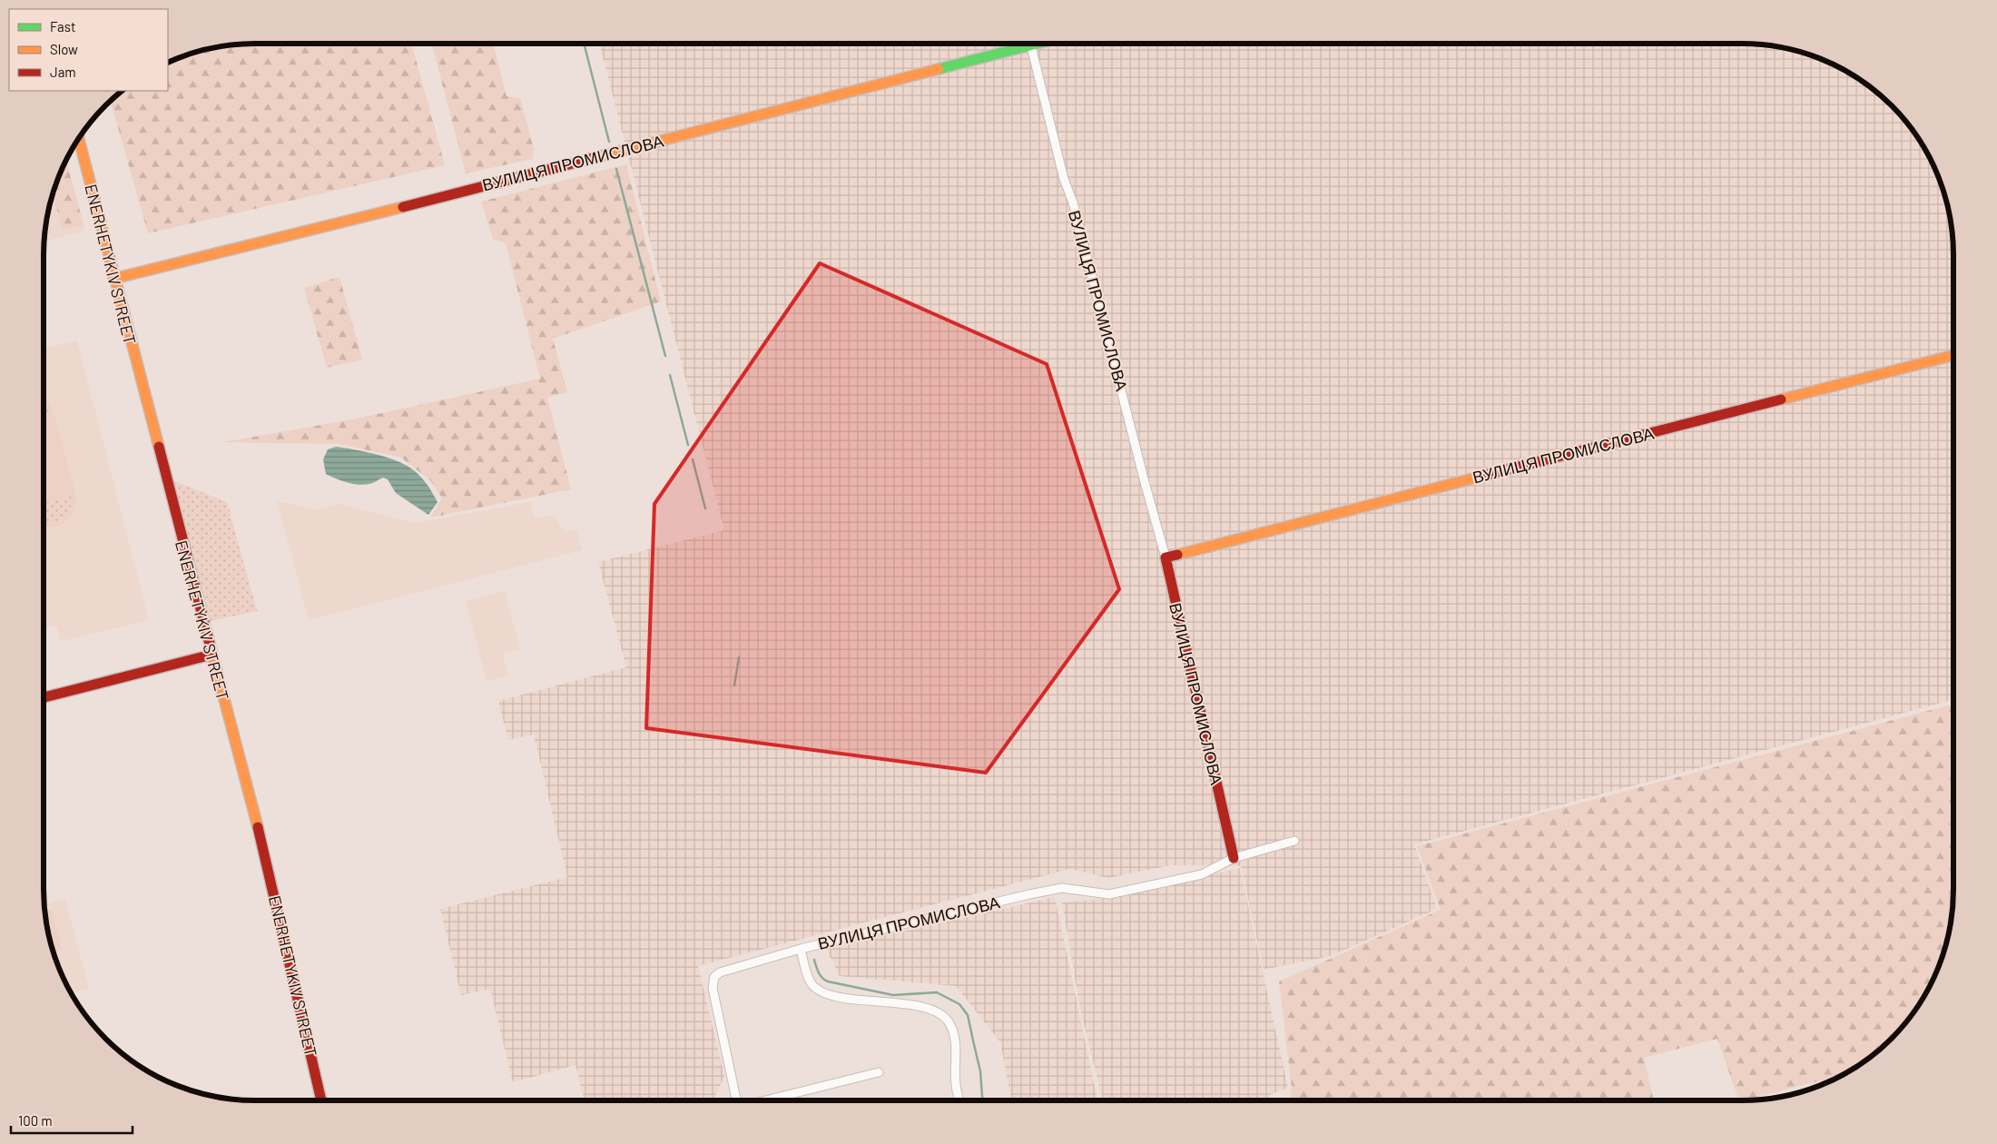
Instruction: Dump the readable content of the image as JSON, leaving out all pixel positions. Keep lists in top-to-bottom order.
{
  "streets": {
    "street": ["ВУЛИЦЯ ПРОМИСЛОВА", "ENERHETYKIV STREET"]
  },
  "crossings": [
    ["ВУЛИЦЯ ПРОМИСЛОВА", "ENERHETYKIV STREET"]
  ],
  "legend": ["Fast", "Slow", "Jam"],
  "scale_bar": "100 m"
}
